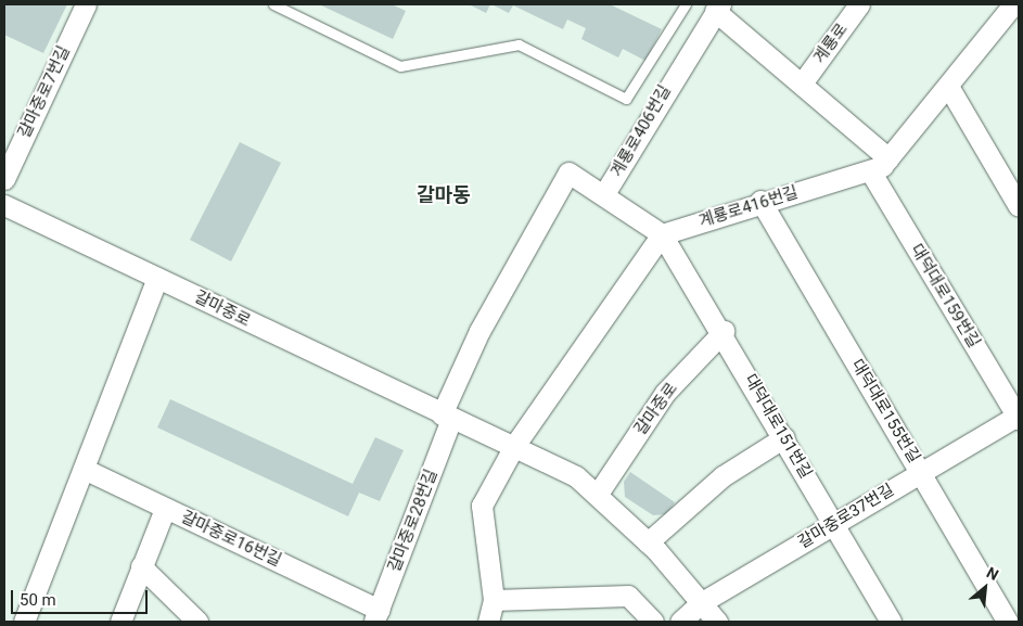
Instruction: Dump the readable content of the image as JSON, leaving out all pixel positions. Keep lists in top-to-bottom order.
{
  "streets": {
    "street": [
      "계룡로",
      "갈마중로7번길",
      "계룡로406번길",
      "계룡로416번길",
      "대덕대로159번길",
      "갈마중로",
      "대덕대로155번길",
      "대덕대로151번길",
      "갈마중로37번길",
      "갈마중로28번길",
      "갈마중로16번길"
    ]
  },
  "crossings": [
    ["계룡로", "계룡로406번길"],
    ["계룡로406번길", "계룡로416번길"],
    ["계룡로406번길", "대덕대로151번길"],
    ["계룡로416번길", "대덕대로159번길"],
    ["계룡로416번길", "대덕대로155번길"],
    ["계룡로416번길", "대덕대로151번길"],
    ["대덕대로159번길", "갈마중로37번길"],
    ["갈마중로", "대덕대로151번길"],
    ["갈마중로", "갈마중로37번길"],
    ["갈마중로", "갈마중로28번길"],
    ["대덕대로155번길", "갈마중로37번길"],
    ["대덕대로151번길", "갈마중로37번길"],
    ["갈마중로28번길", "갈마중로16번길"]
  ],
  "districts": ["갈마동"],
  "scale_bar": "50 m",
  "north": "top right"
}
